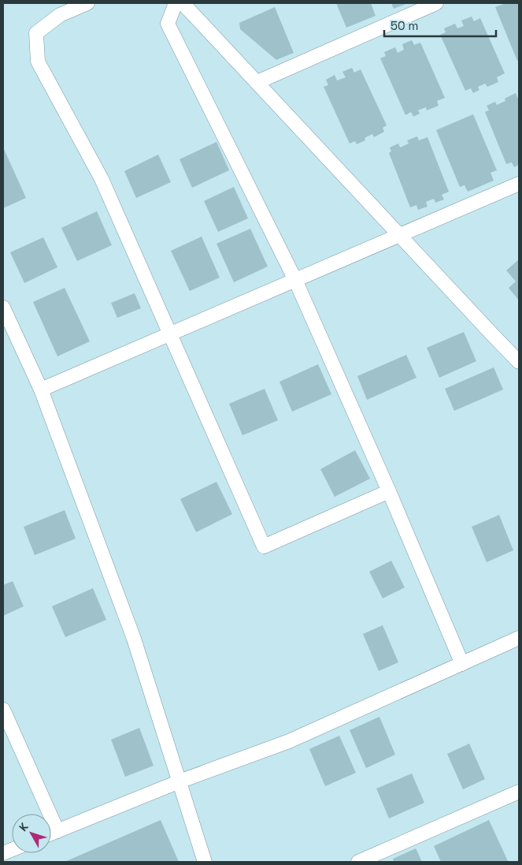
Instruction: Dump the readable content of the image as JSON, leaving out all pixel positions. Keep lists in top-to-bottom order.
{
  "scale_bar": "50 m",
  "north": "top left"
}
